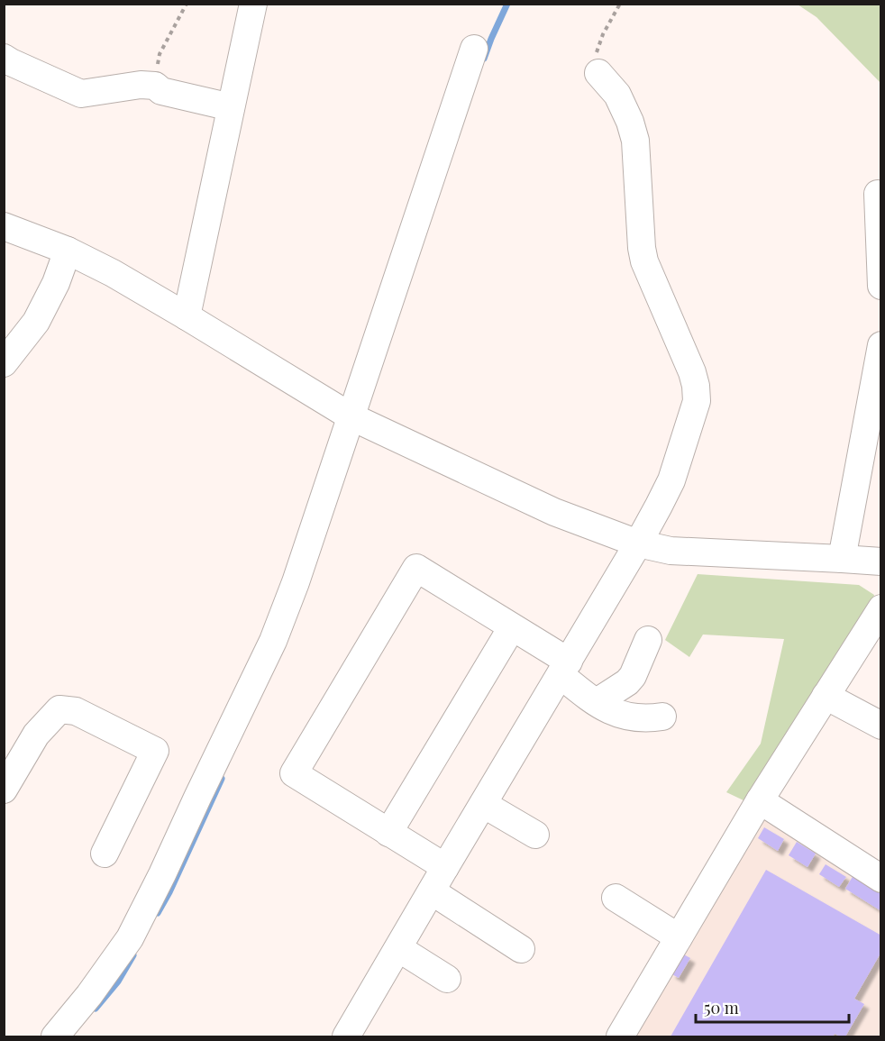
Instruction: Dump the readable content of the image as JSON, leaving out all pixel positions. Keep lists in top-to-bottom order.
{
  "scale_bar": "50 m"
}
